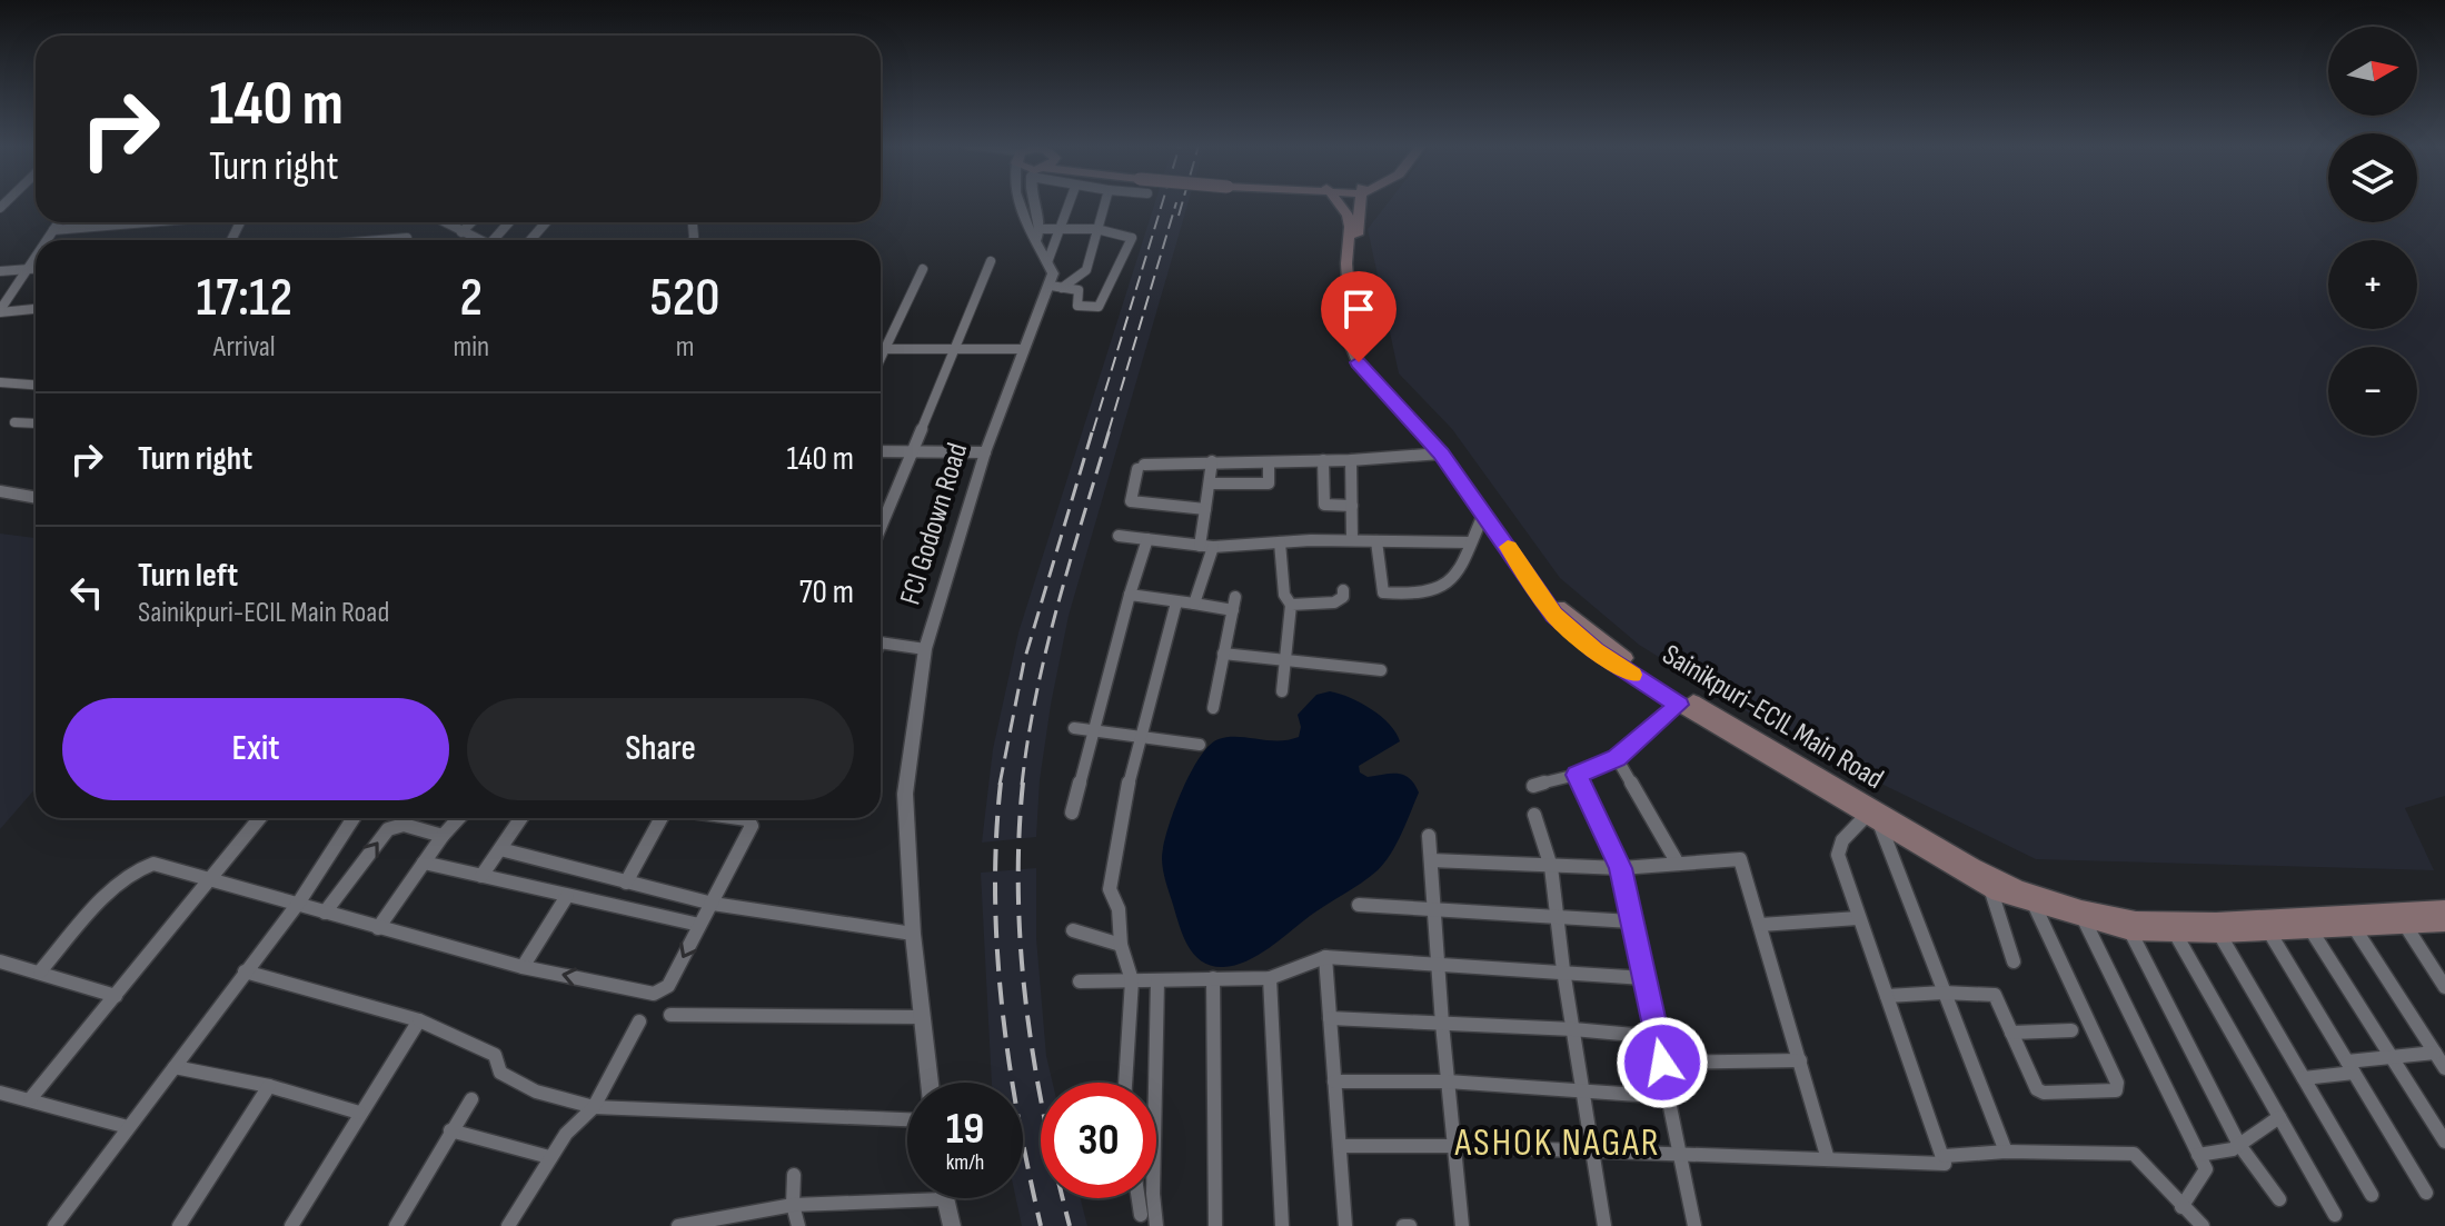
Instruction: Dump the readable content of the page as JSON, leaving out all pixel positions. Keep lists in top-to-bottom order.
{
  "streets": {
    "main road": ["Sainikpuri-ECIL Main Road"],
    "street": ["FCI Godown Road"]
  },
  "districts": ["ASHOK NAGAR"],
  "north": "right",
  "page": {
    "map_buttons": ["+", "−"],
    "turn": ["140 m", "Turn right"],
    "eta": [
      "17:12",
      "Arrival",
      "2",
      "min",
      "520",
      "m"
    ],
    "list": [
      {
        "name": "Turn right",
        "value": "140 m"
      },
      {
        "name": "Turn left",
        "note": "Sainikpuri-ECIL Main Road",
        "value": "70 m"
      }
    ],
    "buttons": ["Exit", "Share"],
    "speed": "19 km/h",
    "limit": "30"
  }
}
